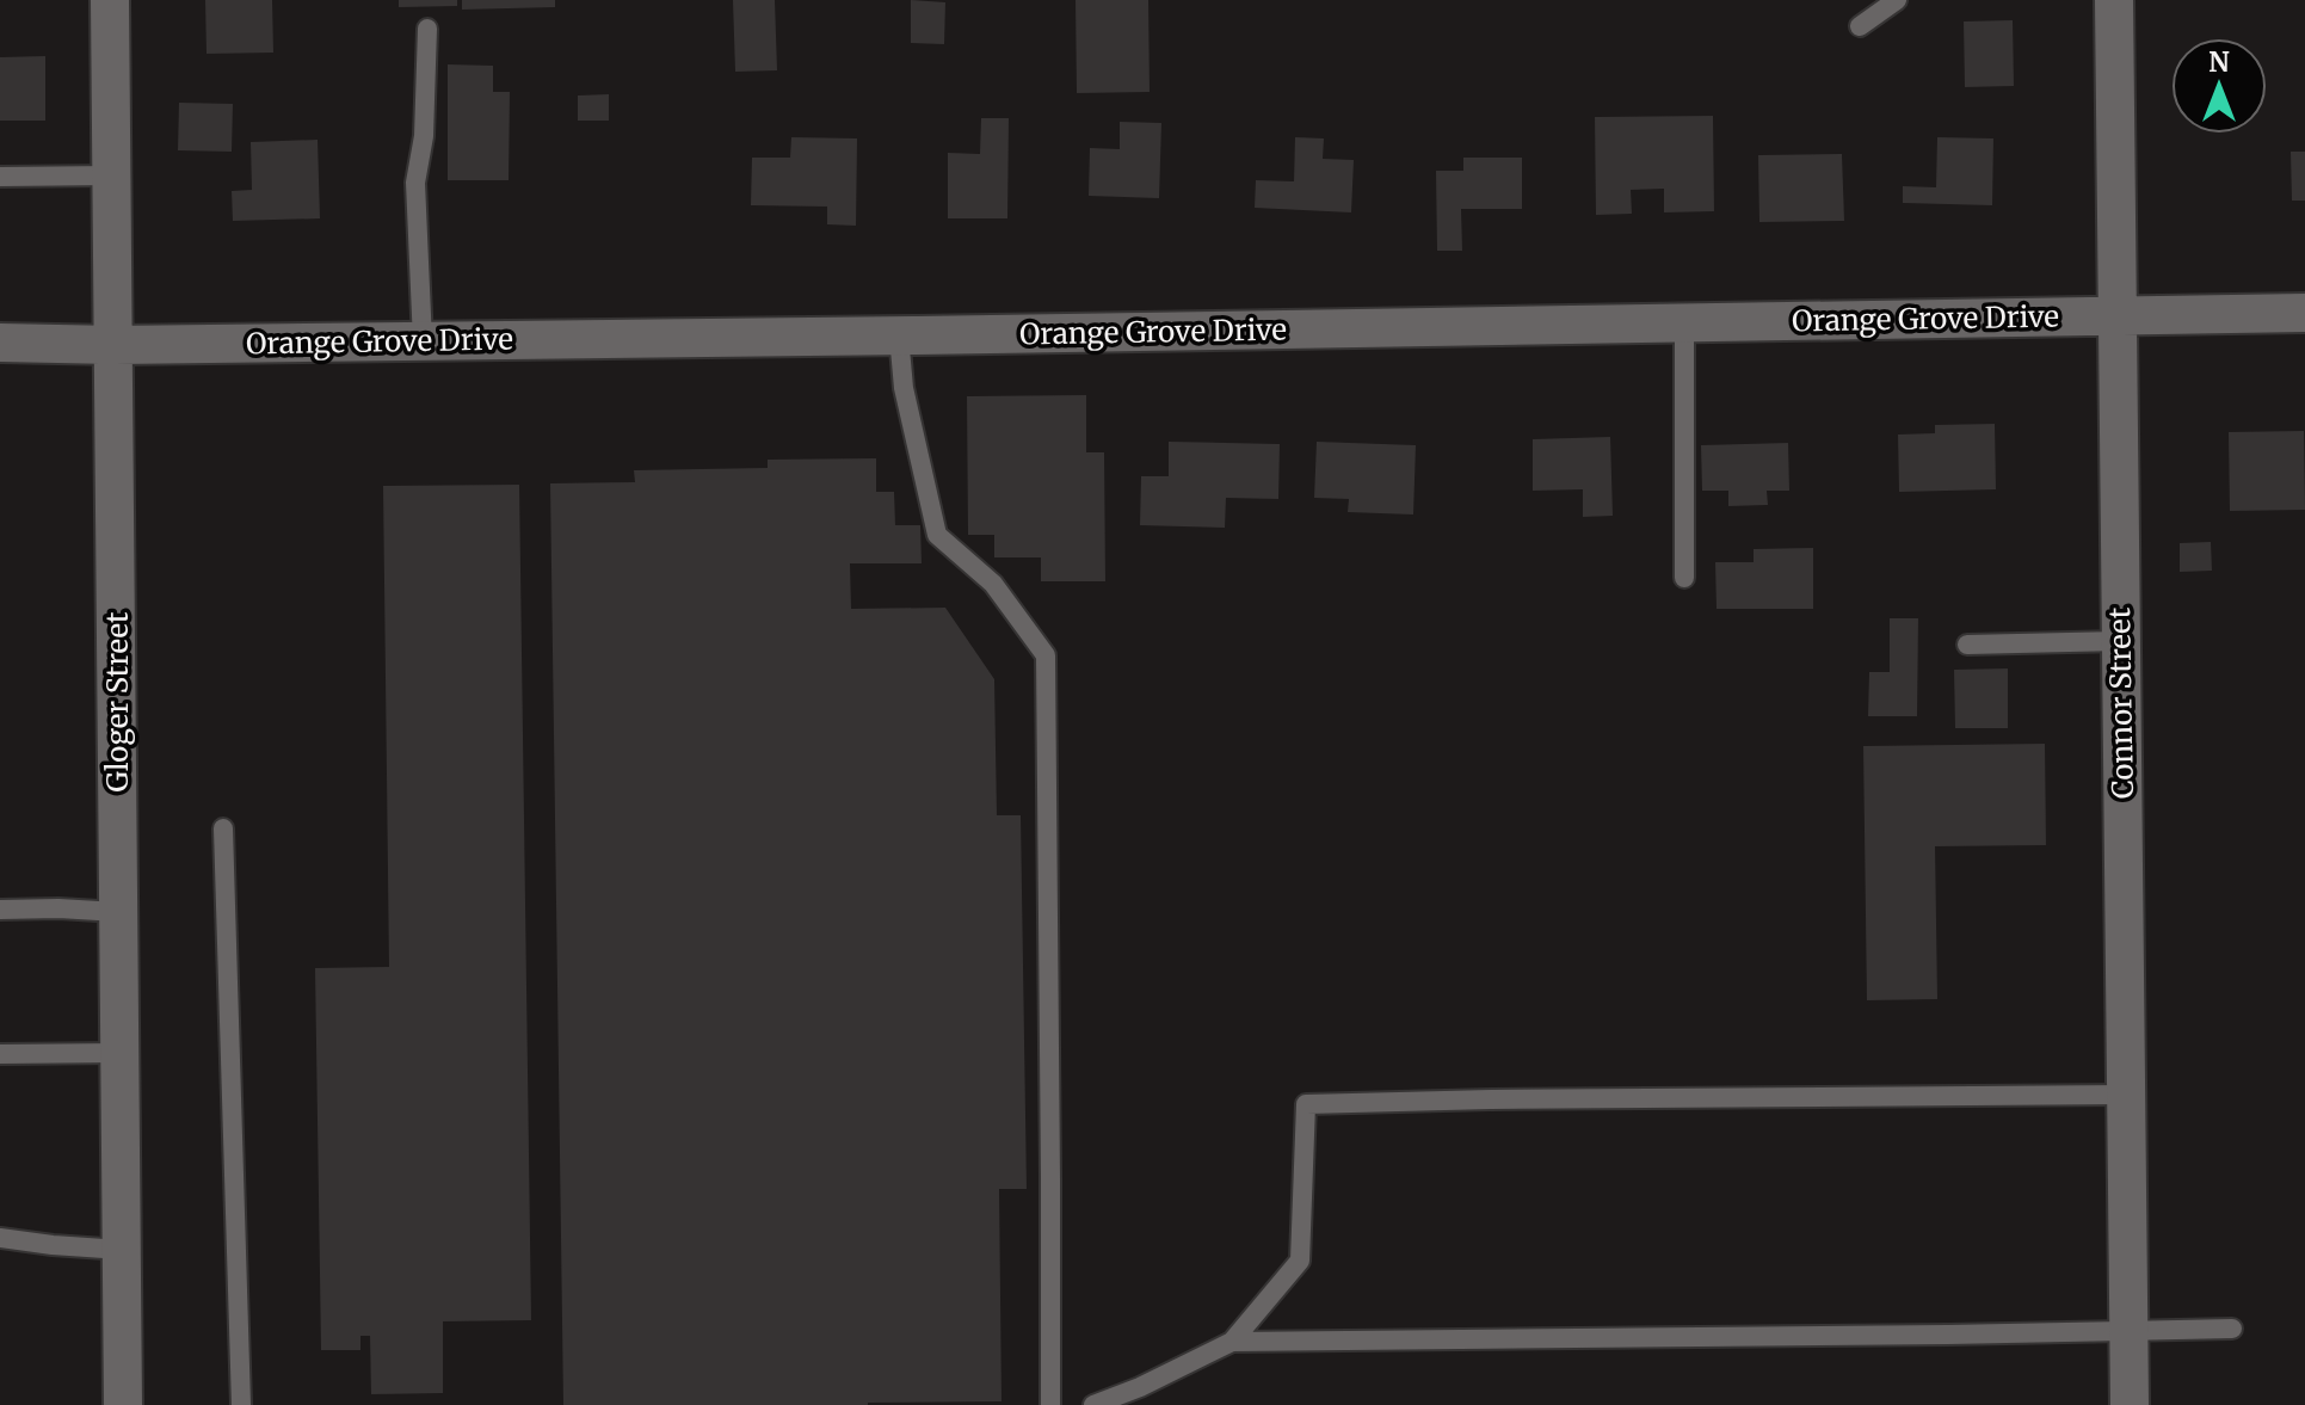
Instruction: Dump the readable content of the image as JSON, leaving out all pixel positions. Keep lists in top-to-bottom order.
{
  "streets": {
    "street": ["Orange Grove Drive", "Gloger Street", "Connor Street"]
  },
  "crossings": [
    ["Orange Grove Drive", "Gloger Street"],
    ["Orange Grove Drive", "Connor Street"]
  ],
  "north": "top"
}
